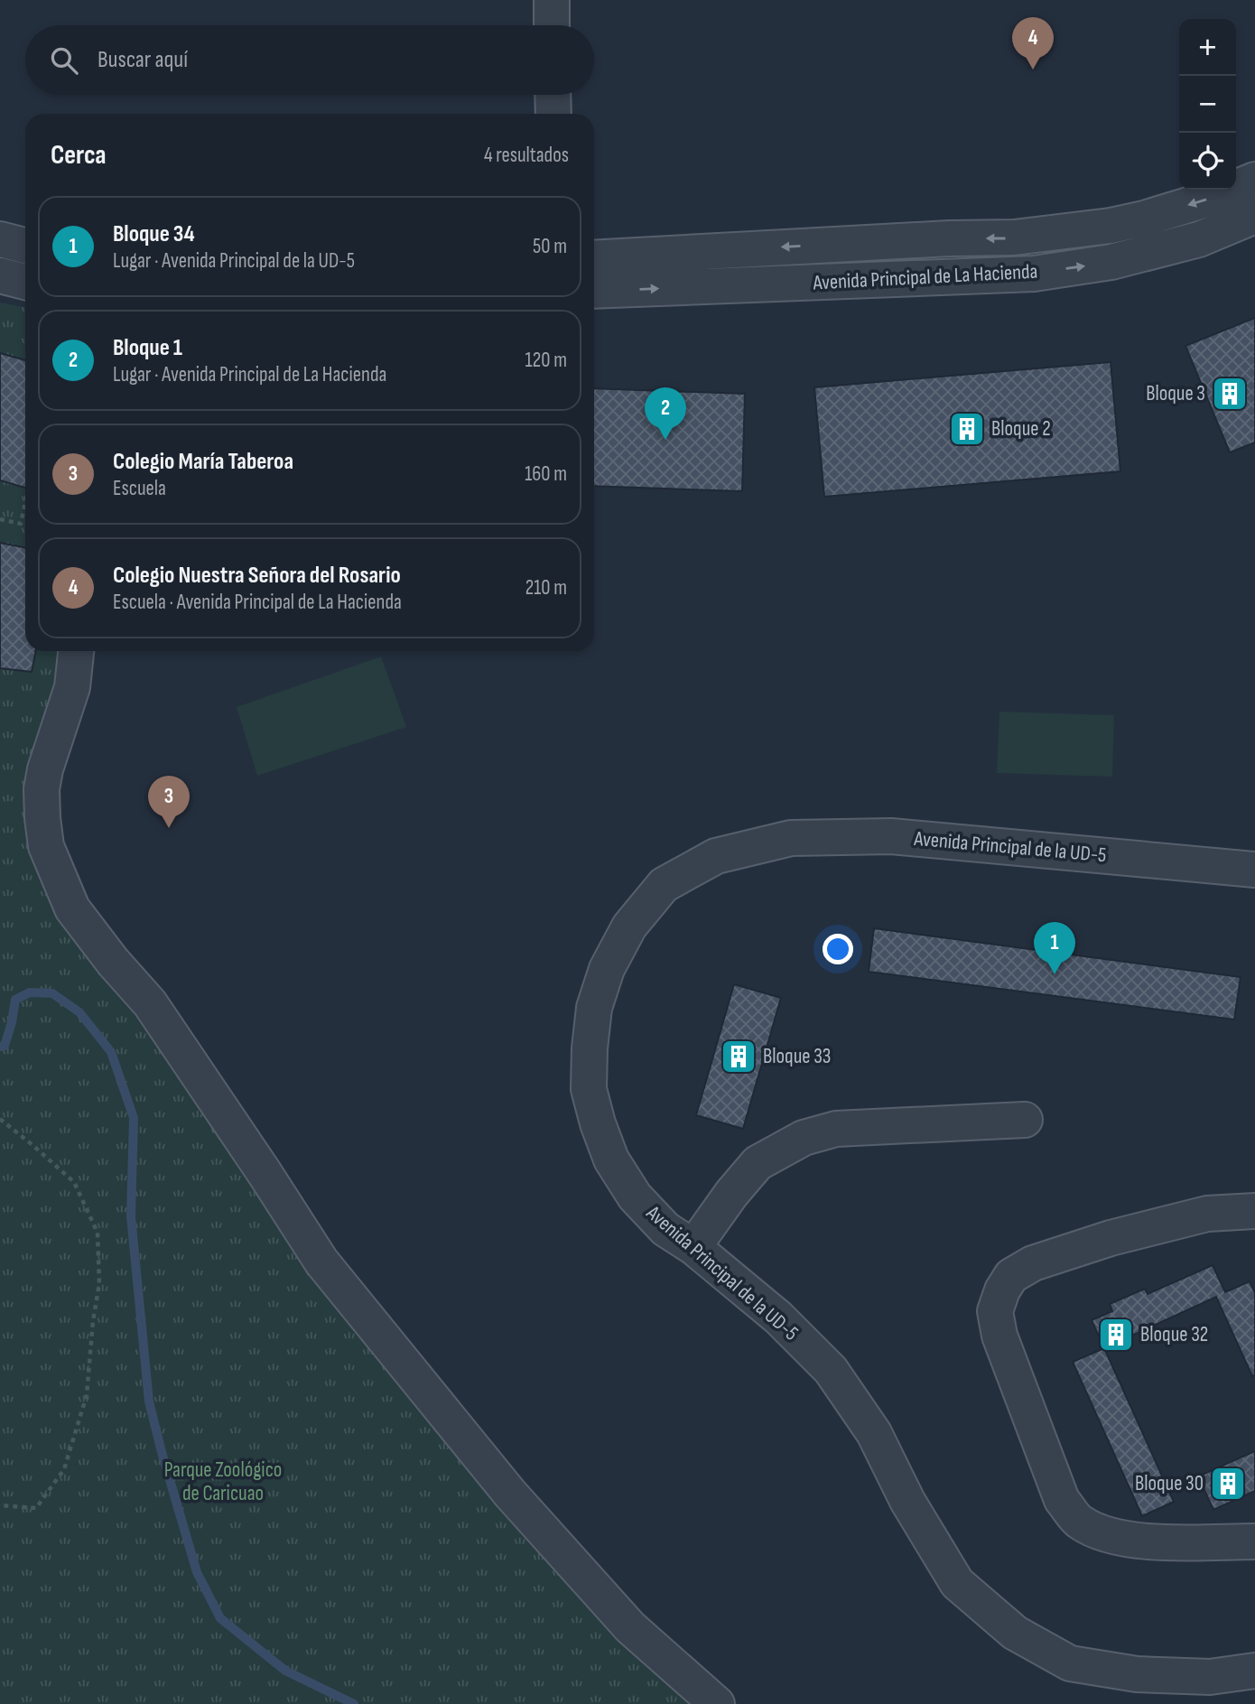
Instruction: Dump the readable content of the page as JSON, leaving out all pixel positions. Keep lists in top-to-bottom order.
{
  "streets": {
    "street": ["Avenida Principal de La Hacienda", "Avenida Principal de la UD-5"]
  },
  "parks": ["Parque Zoológico de Caricuao"],
  "places": {
    "building": [
      "Bloque 3",
      "Bloque 2",
      "Bloque 33",
      "Bloque 32",
      "Bloque 30"
    ]
  },
  "page": {
    "pins": [
      "4",
      "2",
      "3",
      "1"
    ],
    "map_buttons": ["+", "−"],
    "search": "Buscar aquí",
    "heading": ["Cerca", "4 resultados"],
    "list": [
      {
        "mark": "1",
        "name": "Bloque 34",
        "note": "Lugar · Avenida Principal de la UD-5",
        "value": "50 m"
      },
      {
        "mark": "2",
        "name": "Bloque 1",
        "note": "Lugar · Avenida Principal de La Hacienda",
        "value": "120 m"
      },
      {
        "mark": "3",
        "name": "Colegio María Taberoa",
        "note": "Escuela",
        "value": "160 m"
      },
      {
        "mark": "4",
        "name": "Colegio Nuestra Señora del Rosario",
        "note": "Escuela · Avenida Principal de La Hacienda",
        "value": "210 m"
      }
    ]
  }
}
